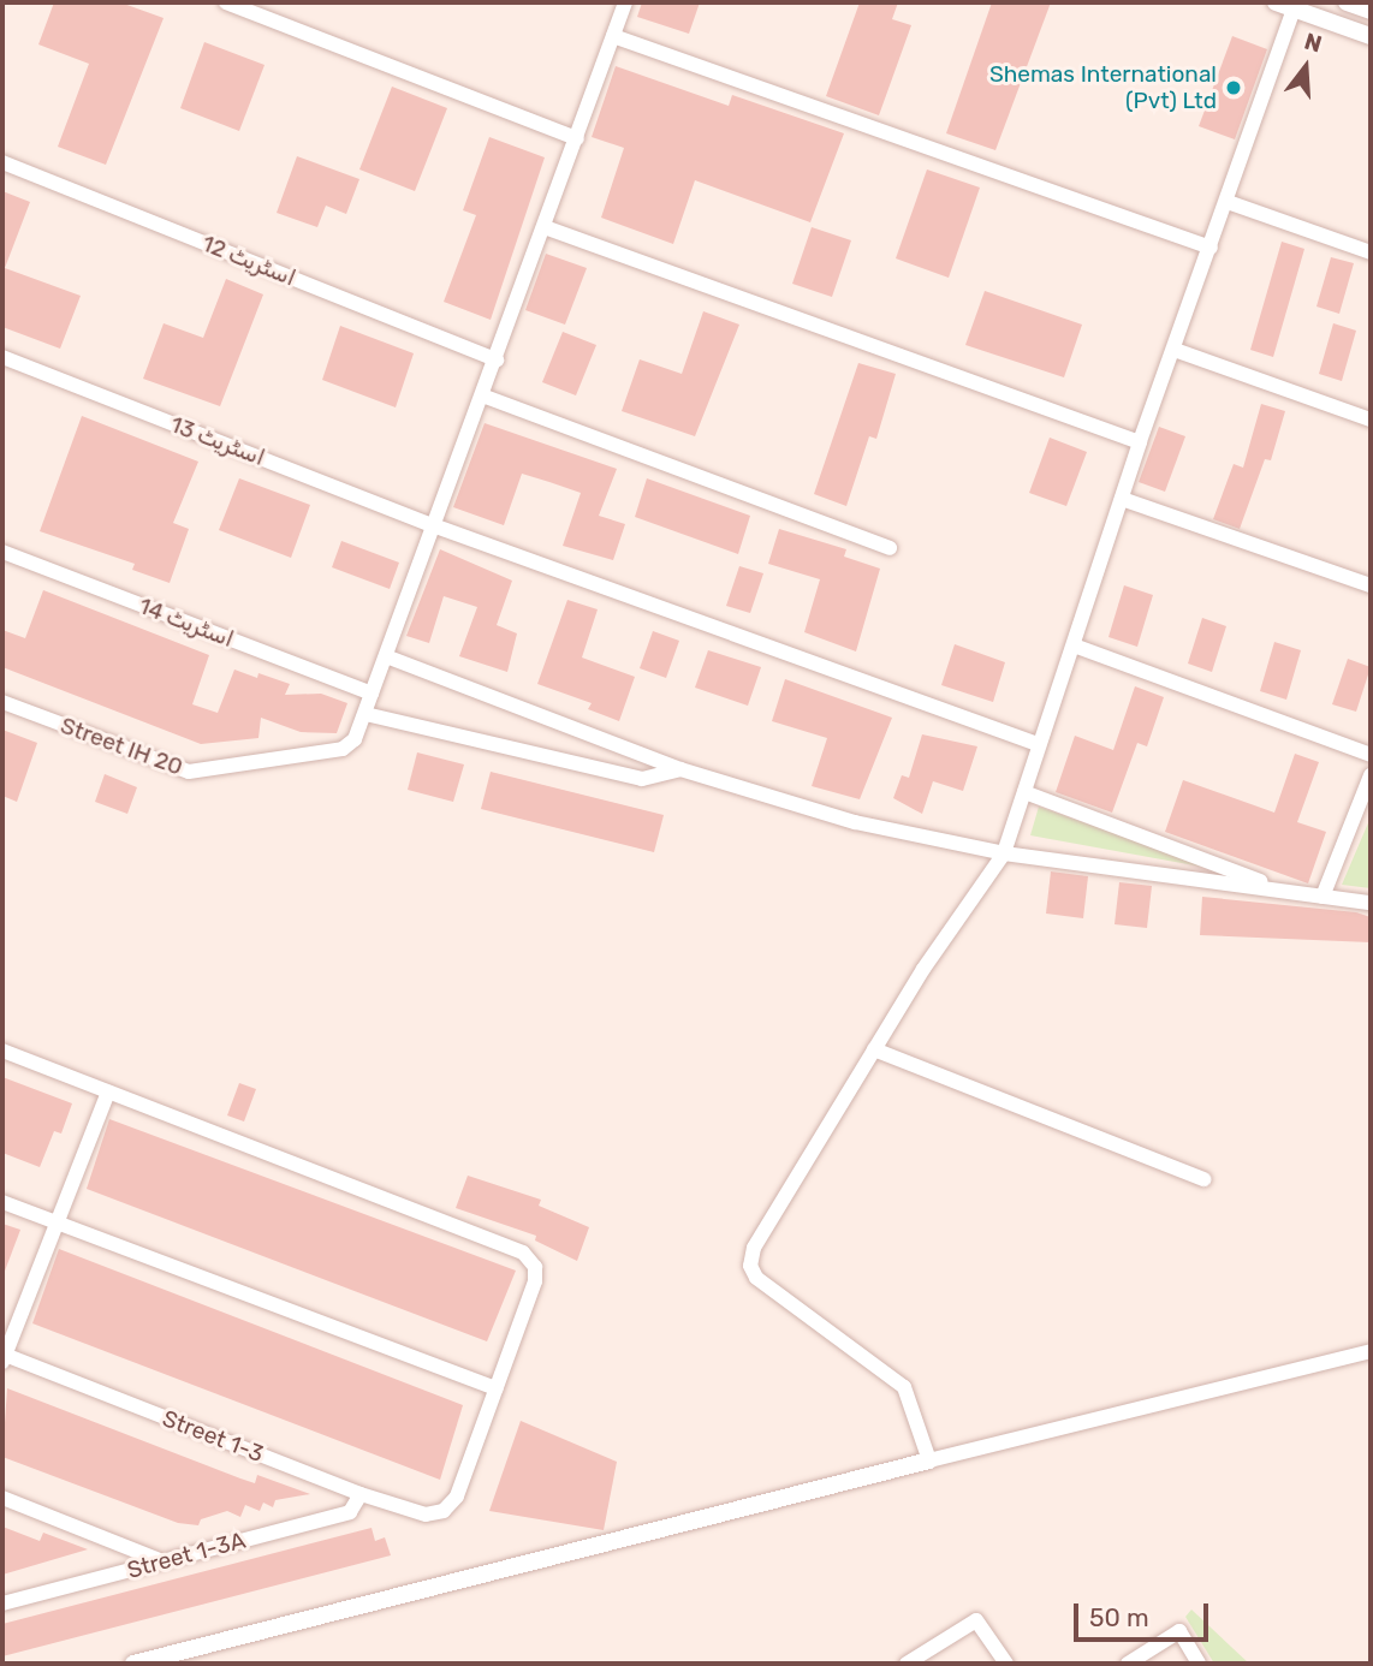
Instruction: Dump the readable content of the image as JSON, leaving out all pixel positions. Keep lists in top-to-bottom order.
{
  "streets": {
    "street": [
      "اسٹریٹ 12",
      "اسٹریٹ 13",
      "اسٹریٹ 14",
      "Street IH 20",
      "Street 1-3",
      "Street 1-3A"
    ]
  },
  "crossings": [
    ["Street 1-3", "Street 1-3A"]
  ],
  "places": ["Shemas International (Pvt) Ltd"],
  "scale_bar": "50 m",
  "north": "top"
}
